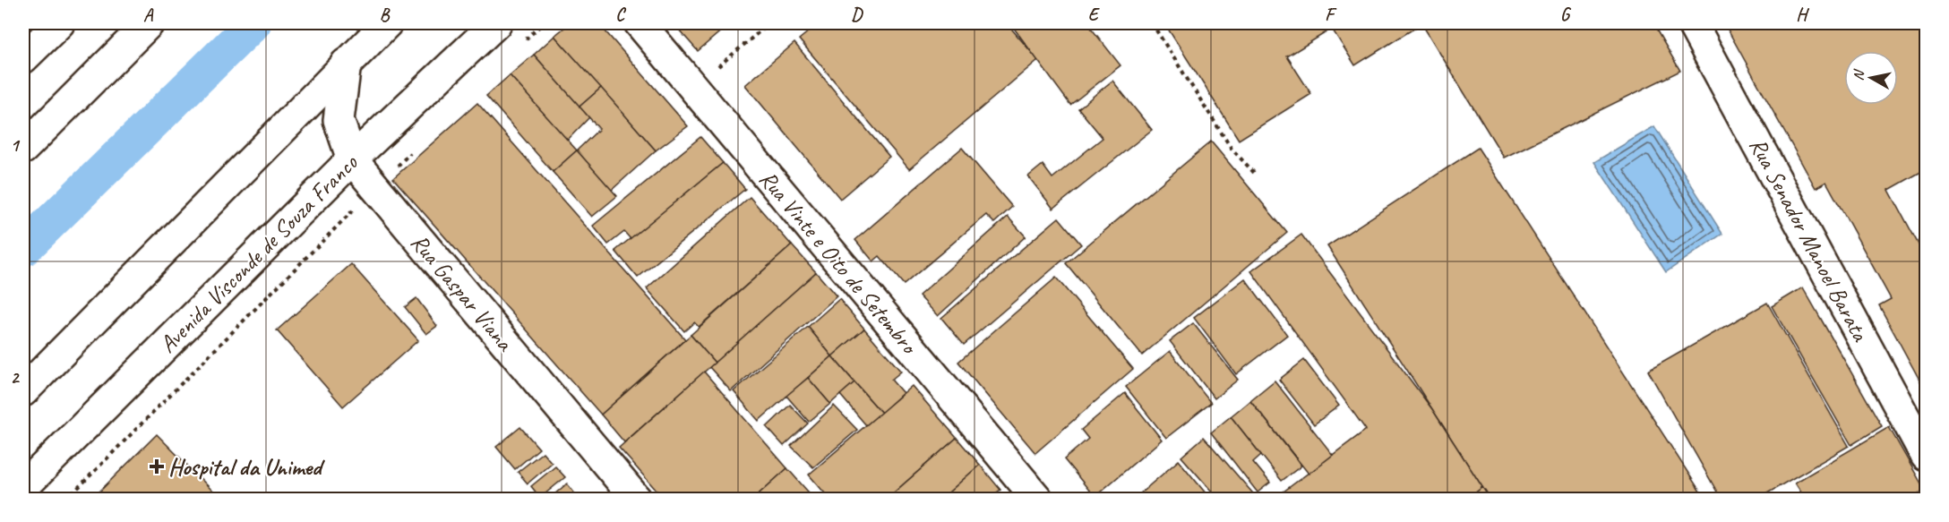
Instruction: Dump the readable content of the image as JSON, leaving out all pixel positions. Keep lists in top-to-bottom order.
{
  "streets": {
    "main road": [
      "Rua Senador Manoel Barata",
      "Avenida Visconde de Souza Franco",
      "Rua Vinte e Oito de Setembro",
      "Rua Gaspar Viana"
    ]
  },
  "crossings": [
    ["Avenida Visconde de Souza Franco", "Rua Gaspar Viana"]
  ],
  "places": {
    "health": ["Hospital da Unimed"]
  },
  "north": "left",
  "grid": {
    "columns": [
      "A",
      "B",
      "C",
      "D",
      "E",
      "F",
      "G",
      "H"
    ],
    "rows": ["1", "2"]
  }
}
